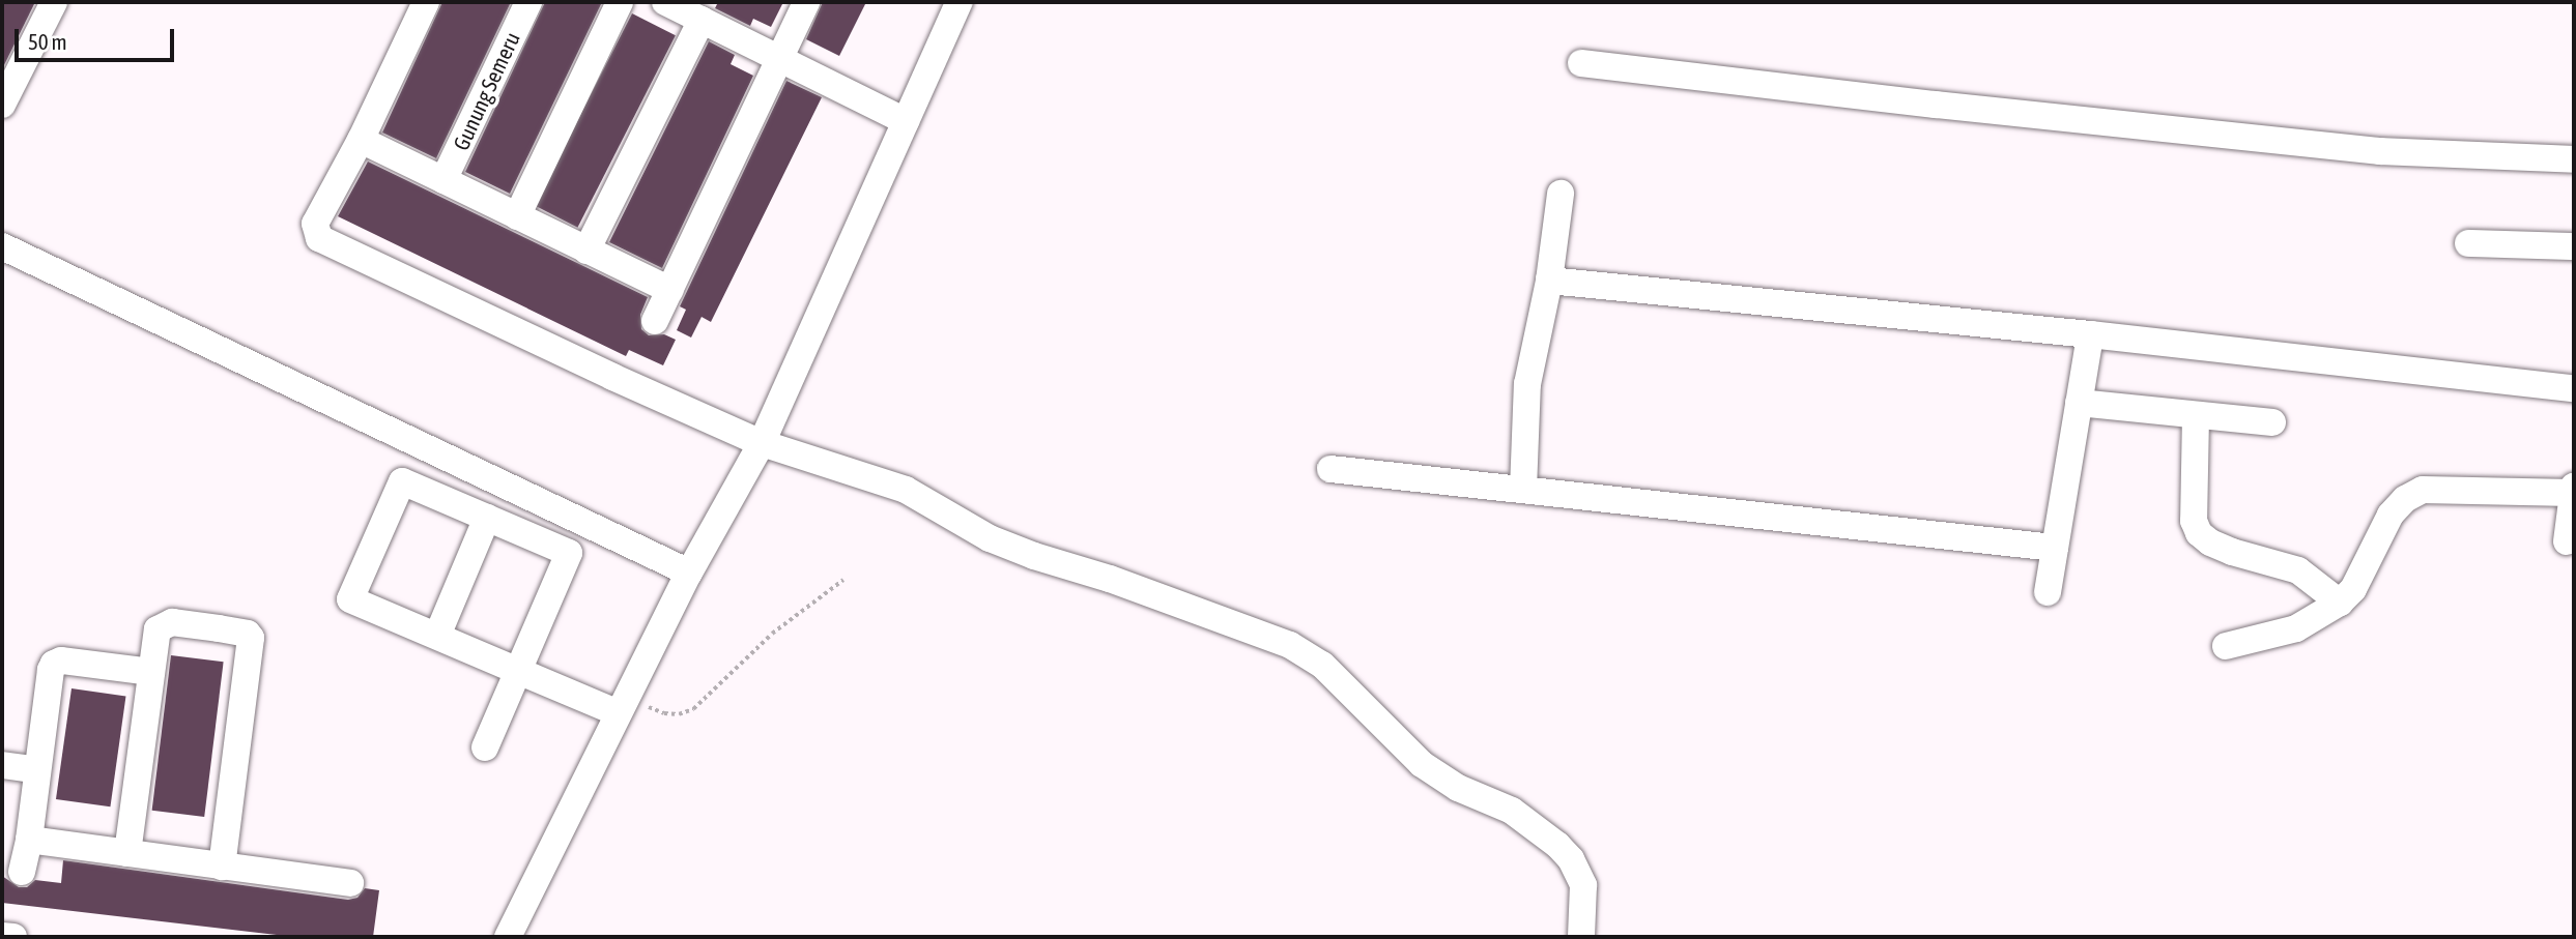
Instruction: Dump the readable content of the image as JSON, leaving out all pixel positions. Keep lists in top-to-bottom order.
{
  "streets": {
    "street": ["Gunung Semeru"]
  },
  "scale_bar": "50 m"
}
